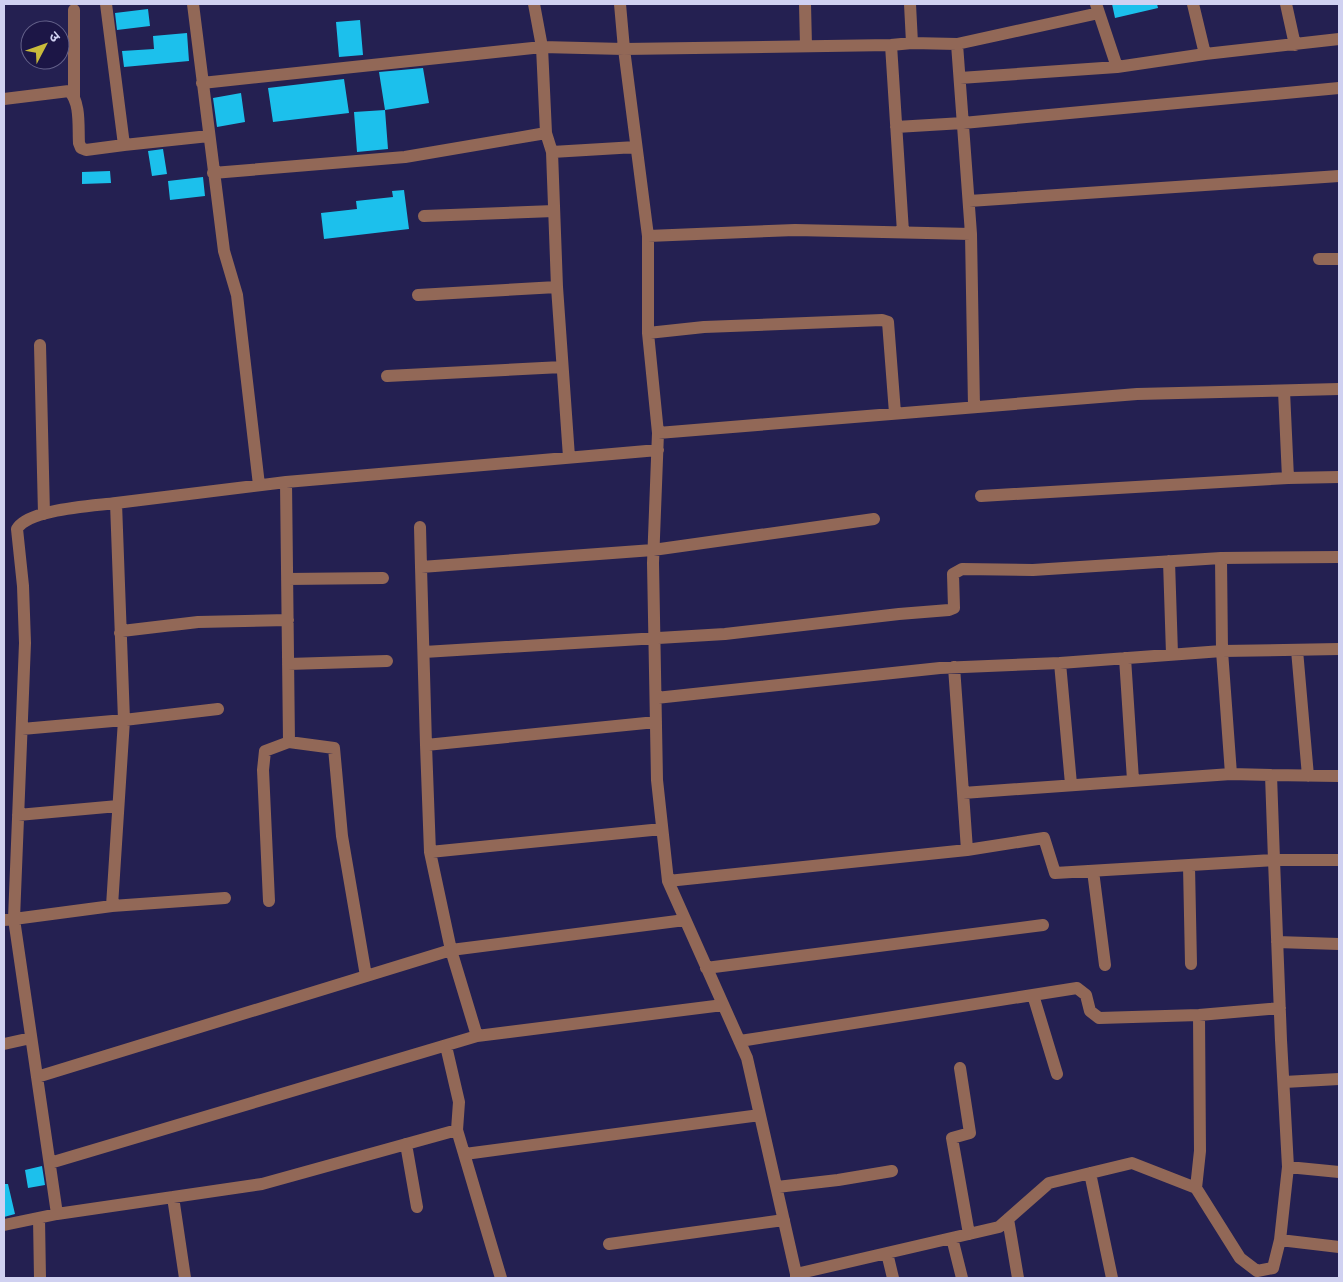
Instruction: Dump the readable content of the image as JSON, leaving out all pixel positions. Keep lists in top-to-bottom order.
{
  "north": "top right"
}
